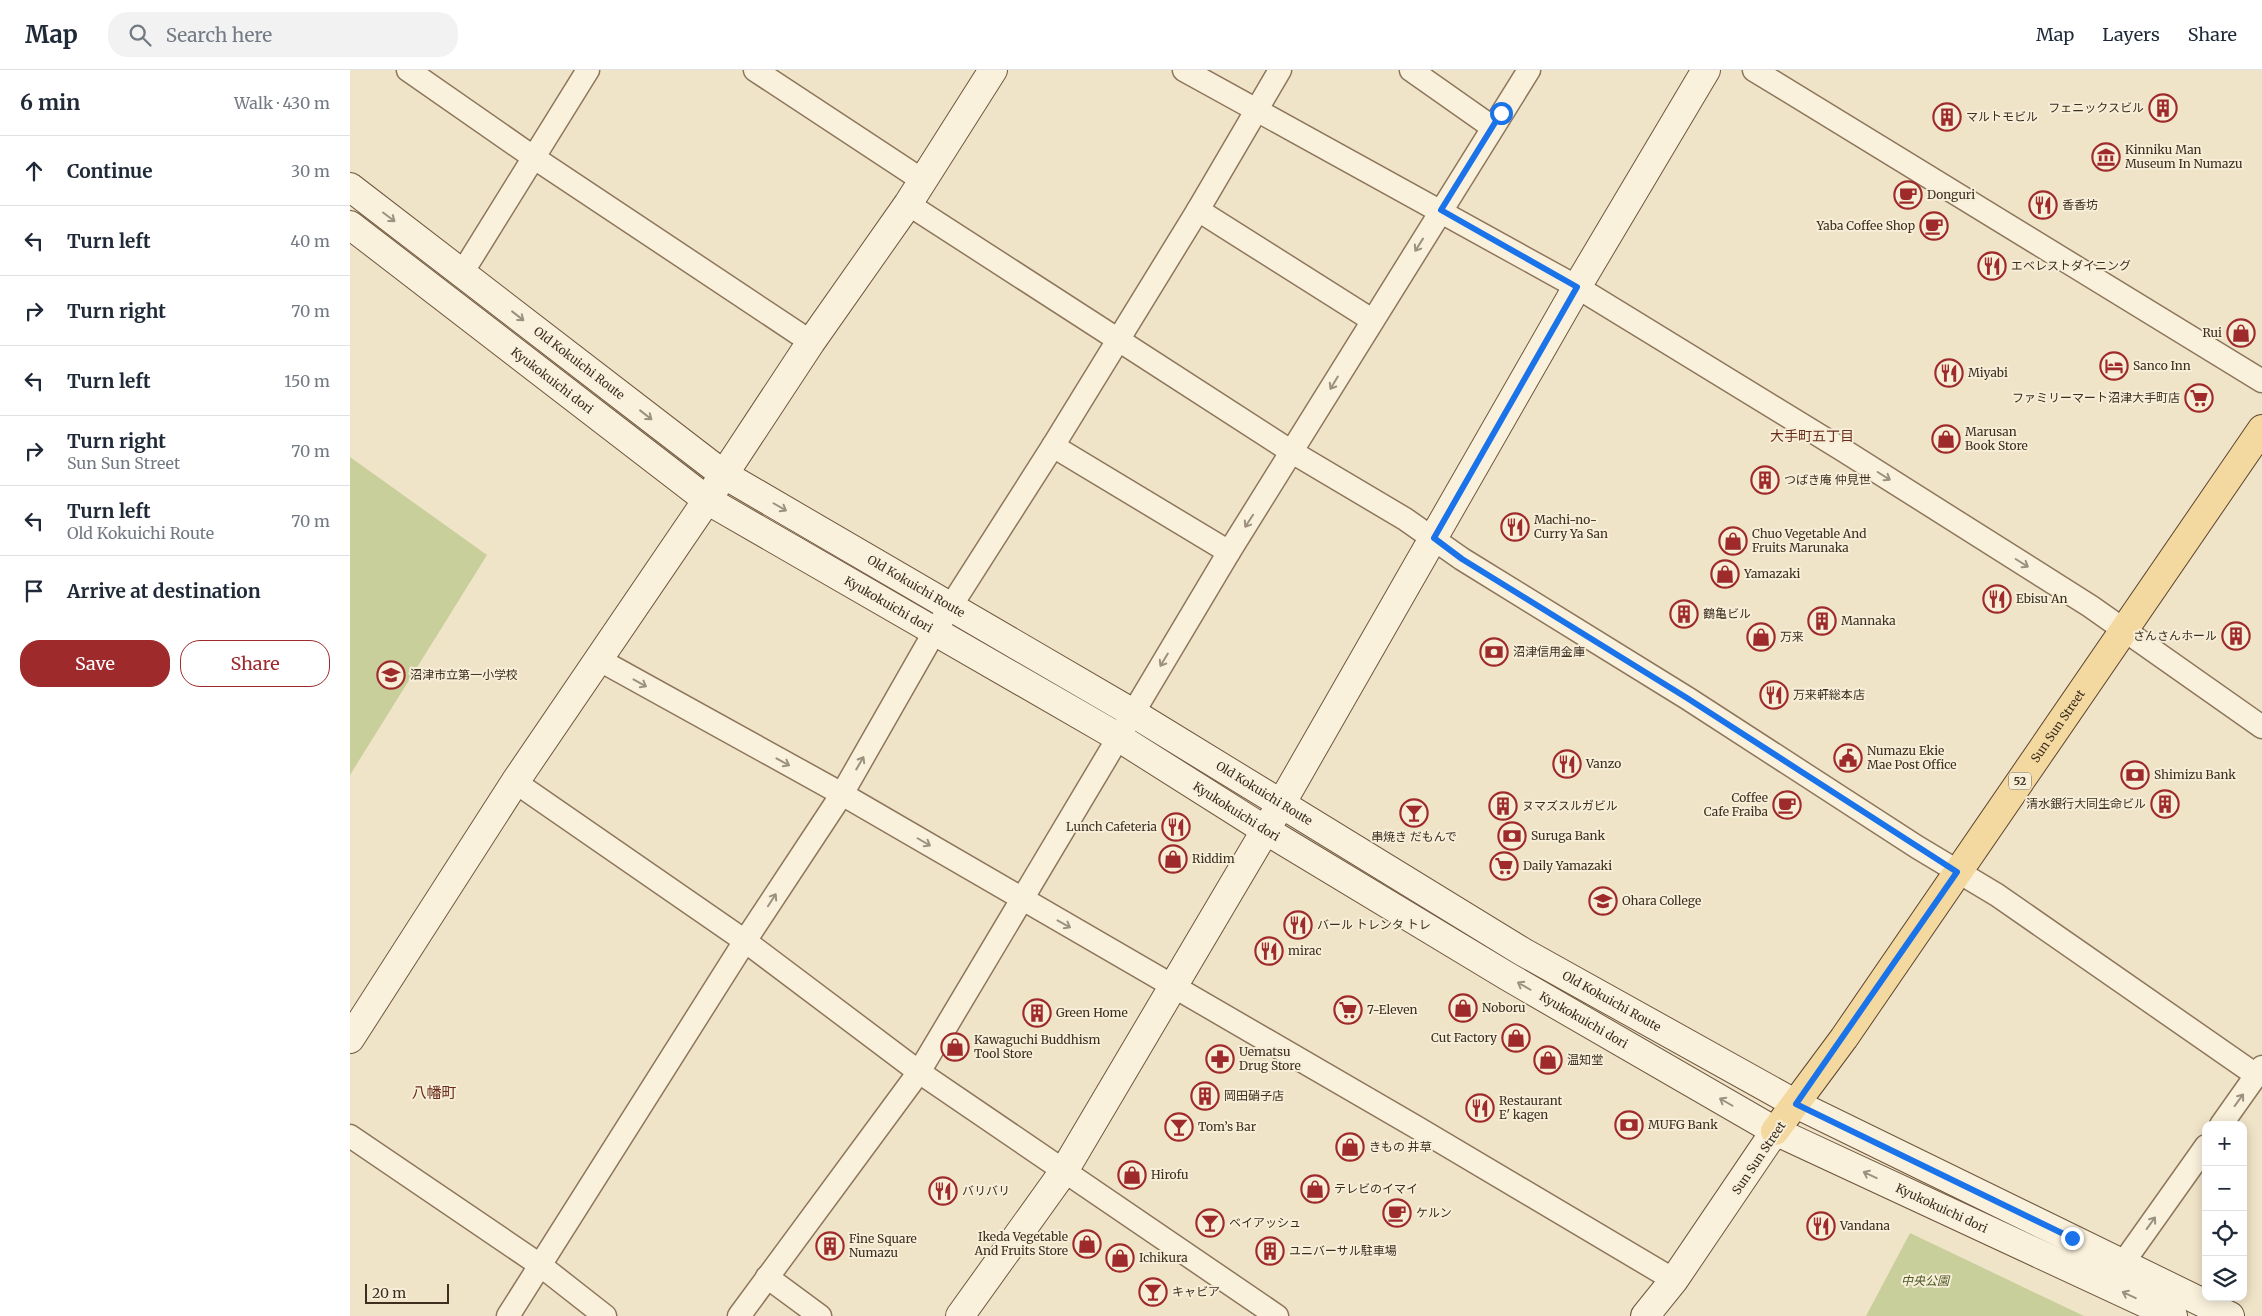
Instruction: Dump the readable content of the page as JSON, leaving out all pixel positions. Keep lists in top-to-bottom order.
{
  "streets": {
    "main road": [
      "Old Kokuichi Route",
      "Kyukokuichi dori",
      "Sun Sun Street",
      "52"
    ]
  },
  "crossings": [
    ["Old Kokuichi Route", "Sun Sun Street"],
    ["Kyukokuichi dori", "Sun Sun Street"]
  ],
  "one_way": ["Kyukokuichi dori"],
  "districts": ["大手町五丁目", "八幡町"],
  "parks": ["中央公園"],
  "places": {
    "building": [
      "フェニックスビル",
      "マルトモビル",
      "つばき庵 仲見世",
      "鶴亀ビル",
      "Mannaka",
      "さんさんホール",
      "清水銀行大同生命ビル",
      "ヌマズスルガビル",
      "Green Home",
      "岡田硝子店",
      "Fine Square Numazu",
      "ユニバーサル駐車場"
    ],
    "museum": ["Kinniku Man Museum In Numazu"],
    "cafe": [
      "Donguri",
      "Yaba Coffee Shop",
      "Coffee Cafe Fraiba",
      "ケルン"
    ],
    "restaurant": [
      "香香坊",
      "エベレストダイニング",
      "Miyabi",
      "Machi-no- Curry Ya San",
      "Ebisu An",
      "万来軒総本店",
      "Vanzo",
      "Lunch Cafeteria",
      "バール トレンタ トレ",
      "mirac",
      "Restaurant E' kagen",
      "バリバリ",
      "Vandana"
    ],
    "shop": [
      "Rui",
      "Marusan Book Store",
      "Chuo Vegetable And Fruits Marunaka",
      "Yamazaki",
      "万来",
      "Riddim",
      "Noboru",
      "Cut Factory",
      "Kawaguchi Buddhism Tool Store",
      "温知堂",
      "きもの 井草",
      "Hirofu",
      "テレビのイマイ",
      "Ikeda Vegetable And Fruits Store",
      "Ichikura"
    ],
    "hotel": ["Sanco Inn"],
    "supermarket": ["ファミリーマート沼津大手町店", "Daily Yamazaki", "7-Eleven"],
    "bank": [
      "沼津信用金庫",
      "Shimizu Bank",
      "Suruga Bank",
      "MUFG Bank"
    ],
    "school or university": ["沼津市立第一小学校", "Ohara College"],
    "public building": ["Numazu Ekie Mae Post Office"],
    "bar": [
      "串焼き だもんで",
      "Tom’s Bar",
      "ベイアッシュ",
      "キャビア"
    ],
    "pharmacy": ["Uematsu Drug Store"]
  },
  "scale_bar": "20 m",
  "page": {
    "header": "Map",
    "search": "Search here",
    "nav": ["Map", "Layers", "Share"],
    "heading": ["6 min", "Walk · 430 m"],
    "list": [
      ["Continue", "30 m"],
      ["Turn left", "40 m"],
      ["Turn right", "70 m"],
      ["Turn left", "150 m"],
      ["Turn right", "Sun Sun Street", "70 m"],
      ["Turn left", "Old Kokuichi Route", "70 m"],
      "Arrive at destination"
    ],
    "buttons": ["Save", "Share"],
    "map_buttons": ["+", "−"],
    "scale": "20 m"
  }
}
